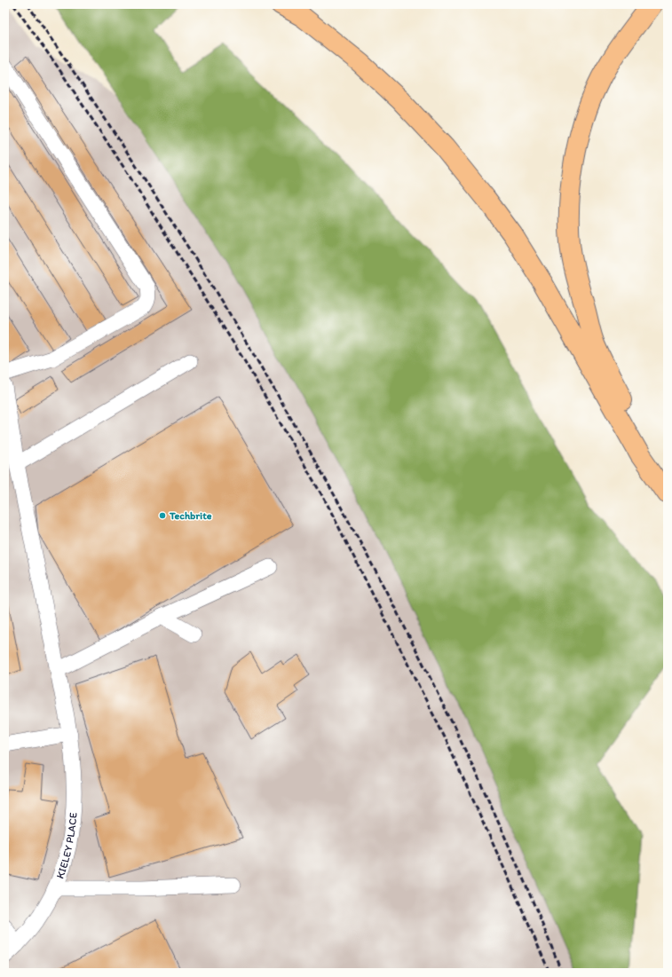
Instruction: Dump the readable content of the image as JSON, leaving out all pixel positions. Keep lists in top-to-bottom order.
{
  "streets": {
    "street": ["KIELEY PLACE"]
  },
  "places": ["Techbrite"]
}
